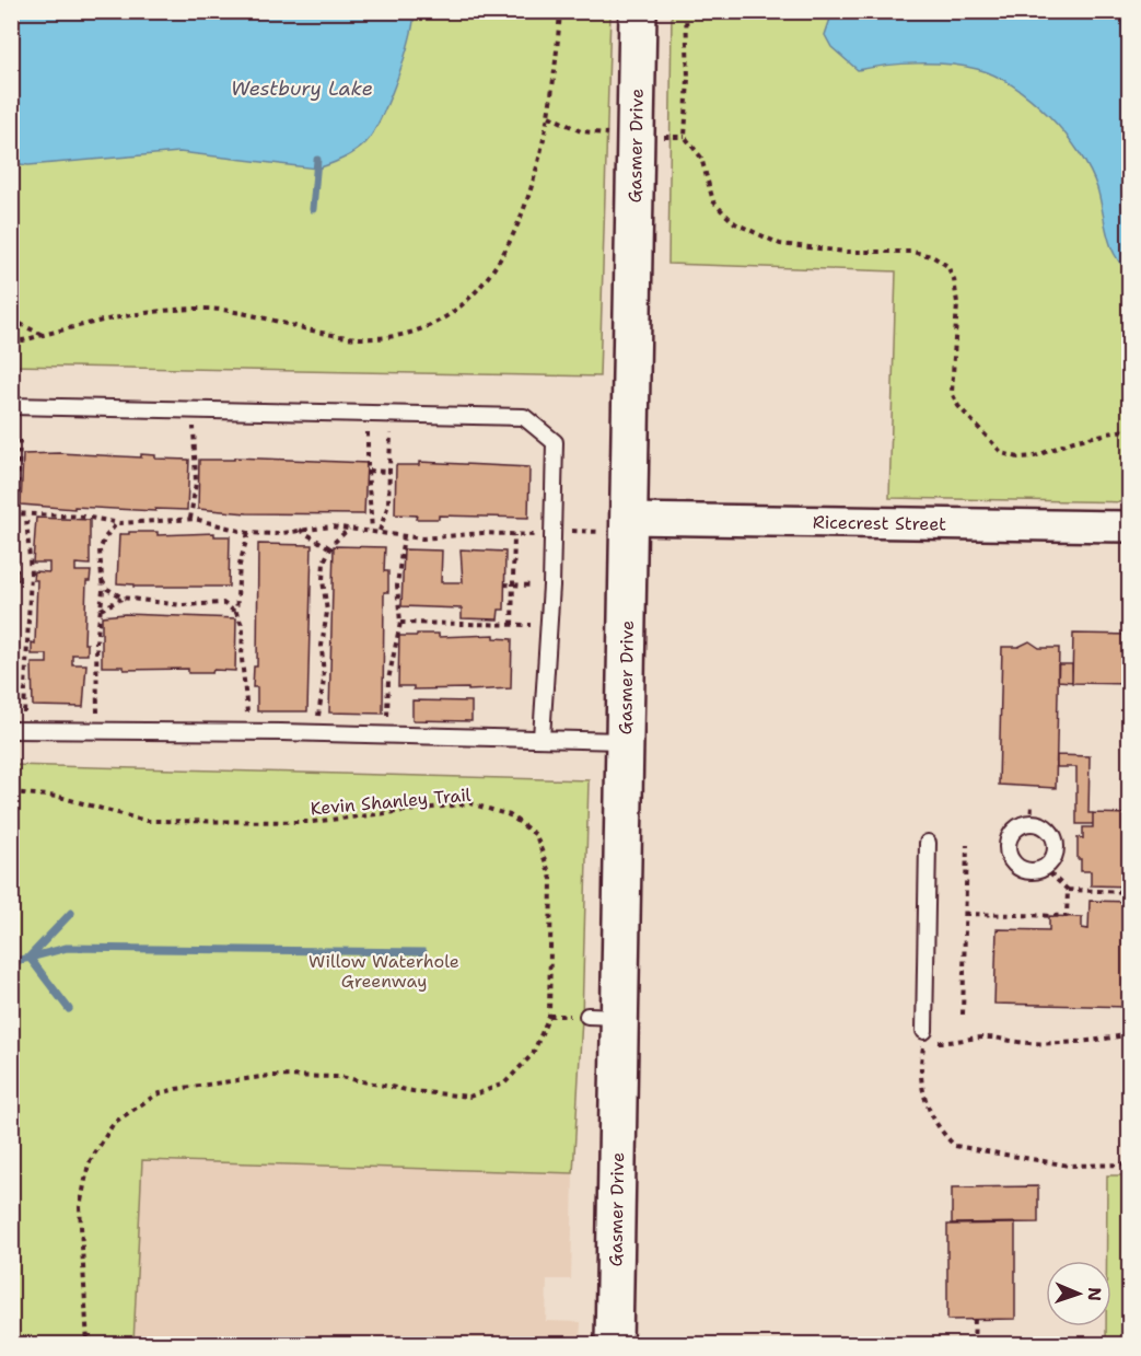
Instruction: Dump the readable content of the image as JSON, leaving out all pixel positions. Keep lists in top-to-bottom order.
{
  "streets": {
    "street": ["Gasmer Drive", "Ricecrest Street"],
    "path": ["Kevin Shanley Trail"]
  },
  "crossings": [
    ["Gasmer Drive", "Ricecrest Street"]
  ],
  "water": ["Westbury Lake"],
  "parks": ["Willow Waterhole Greenway"],
  "north": "right"
}
